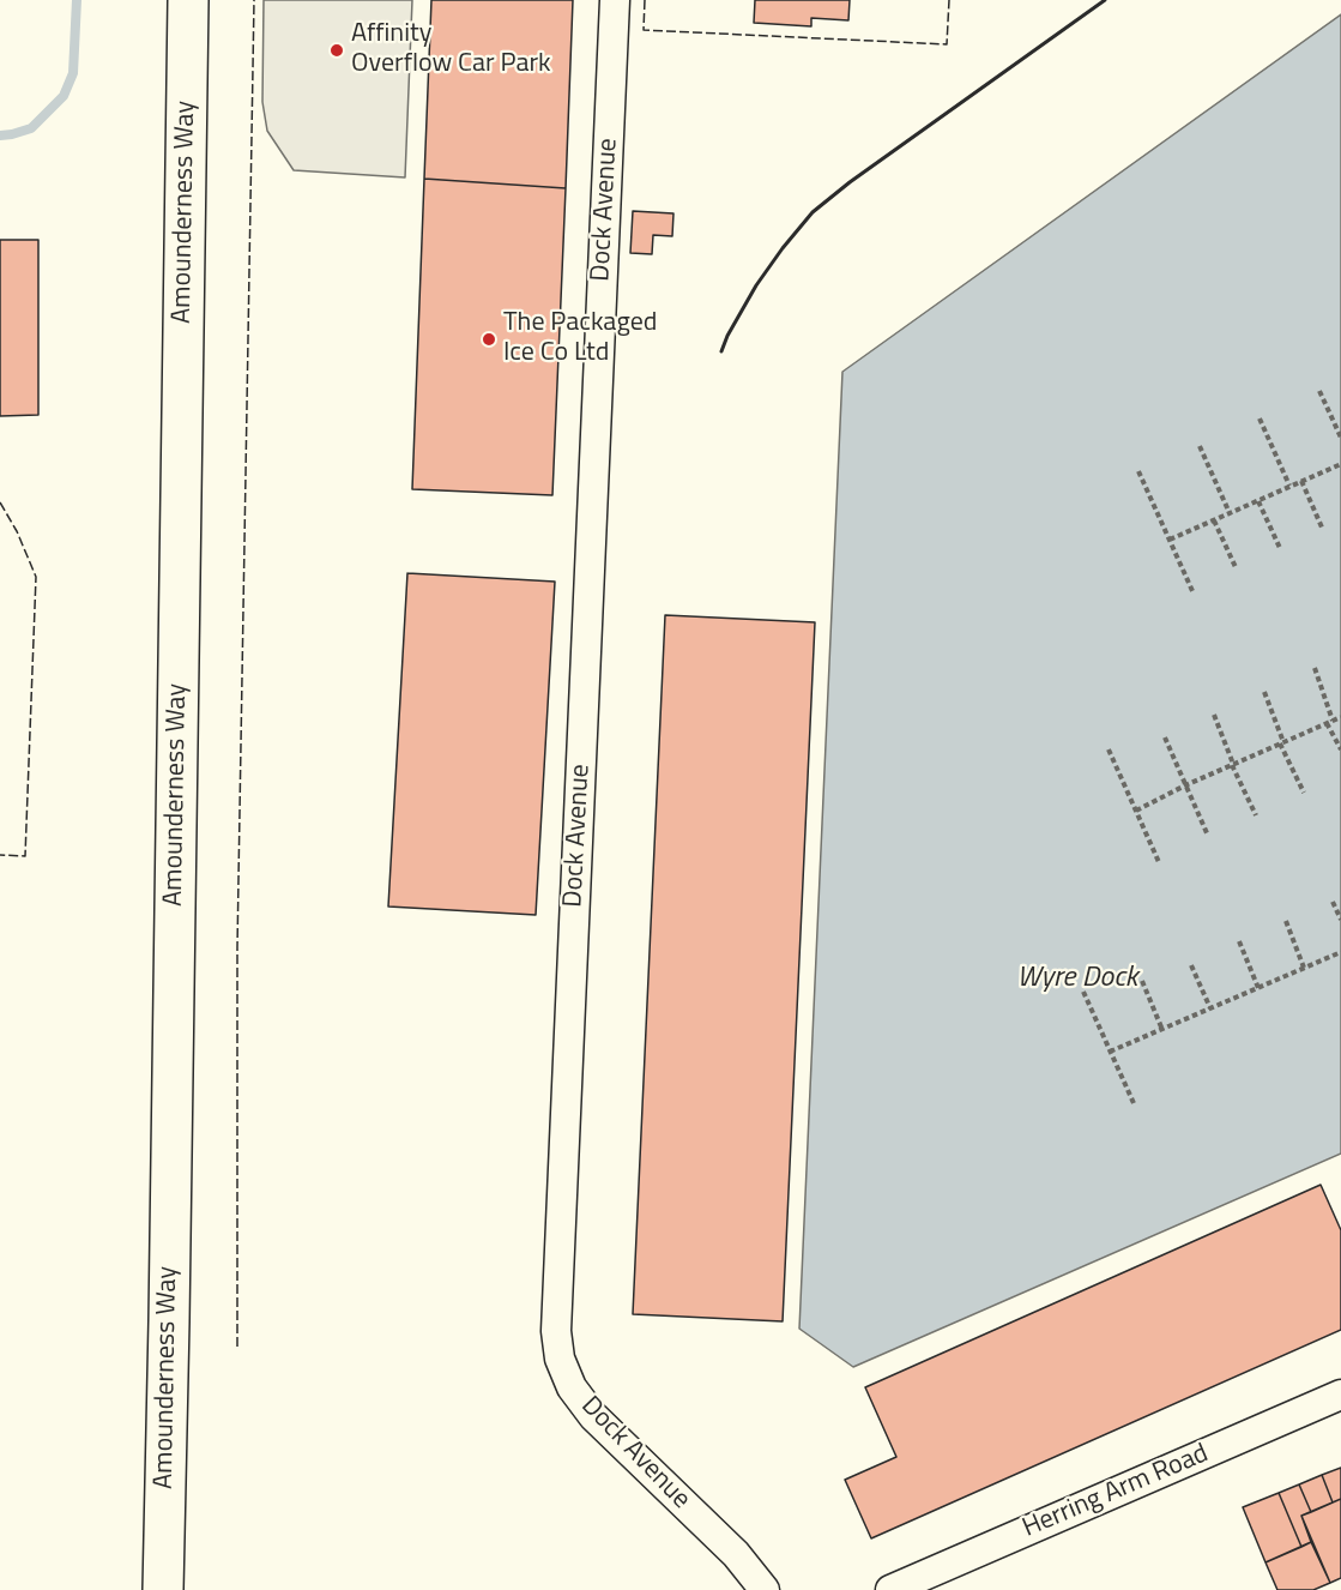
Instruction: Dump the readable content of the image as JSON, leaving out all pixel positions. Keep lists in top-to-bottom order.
{
  "streets": {
    "highway": ["Amounderness Way"],
    "street": ["Dock Avenue", "Herring Arm Road"]
  },
  "water": ["Wyre Dock"],
  "places": ["Affinity Overflow Car Park", "The Packaged Ice Co Ltd"]
}
